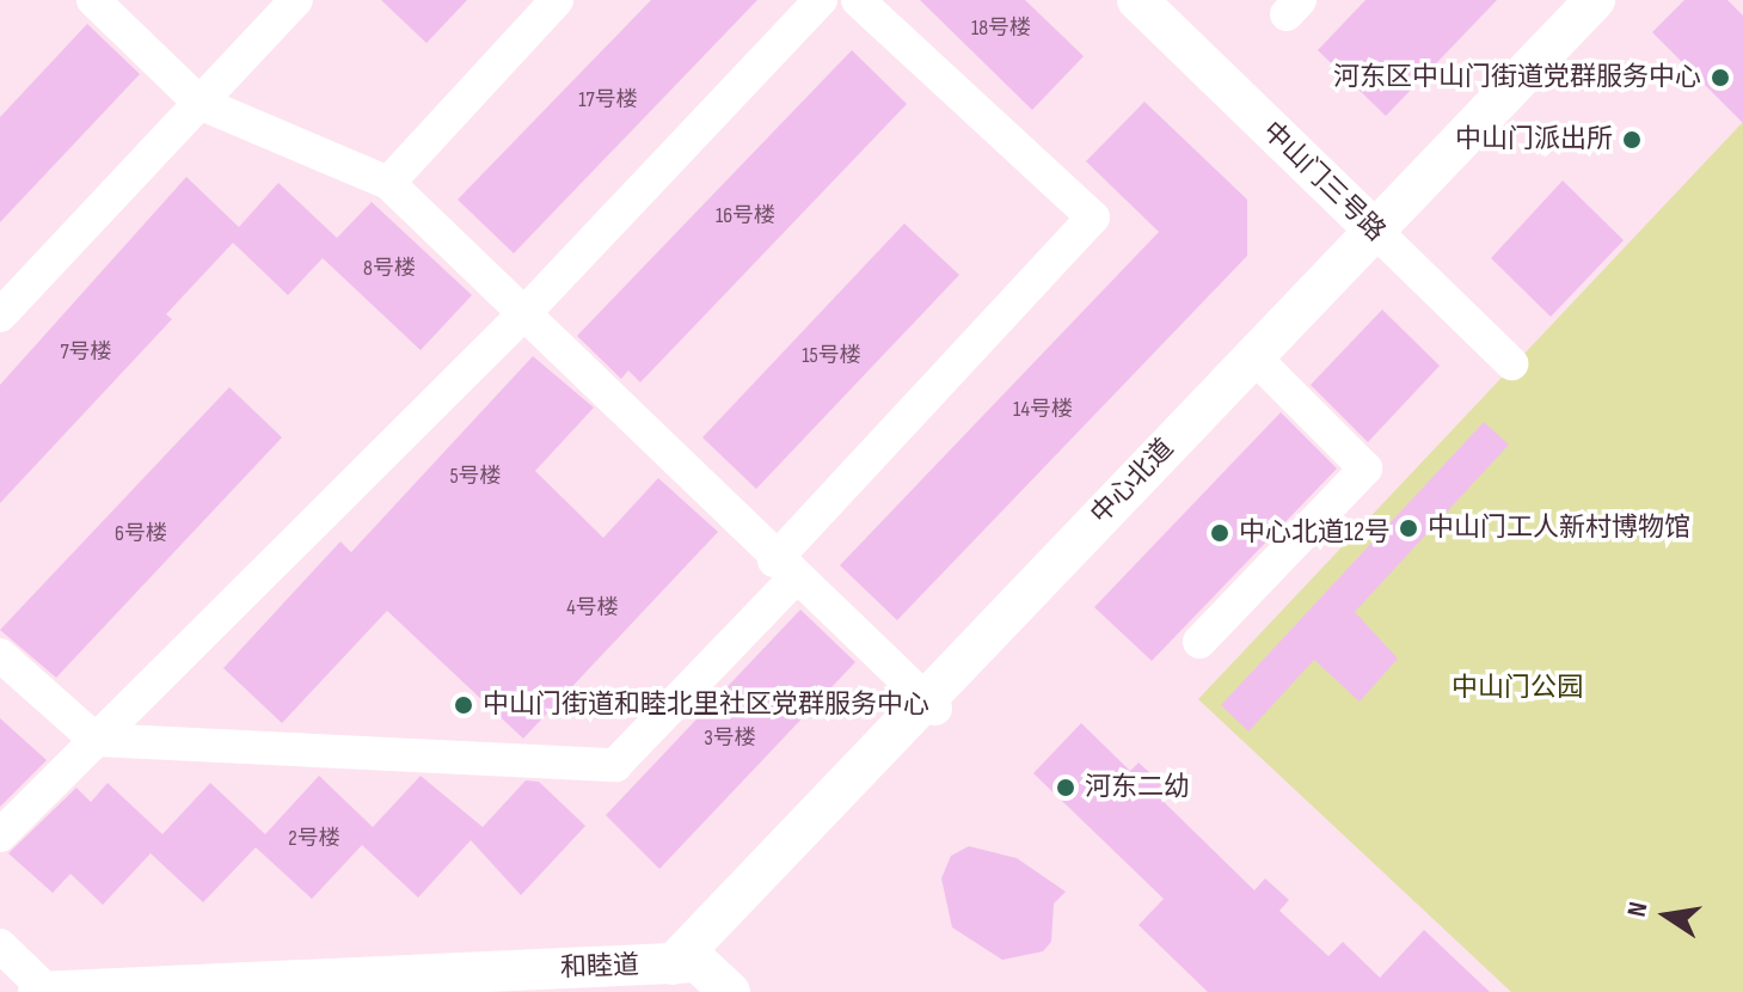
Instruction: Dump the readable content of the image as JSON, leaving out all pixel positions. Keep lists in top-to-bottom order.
{
  "streets": {
    "street": ["中山门三号路", "中心北道", "和睦道"]
  },
  "crossings": [
    ["中山门三号路", "中心北道"],
    ["中心北道", "和睦道"]
  ],
  "parks": ["中山门公园"],
  "places": [
    "河东区中山门街道党群服务中心",
    "中山门派出所",
    "中山门工人新村博物馆",
    "中心北道12号",
    "中山门街道和睦北里社区党群服务中心",
    "河东二幼"
  ],
  "house_numbers": [
    "18号楼",
    "17号楼",
    "16号楼",
    "8号楼",
    "7号楼",
    "15号楼",
    "14号楼",
    "5号楼",
    "6号楼",
    "4号楼",
    "3号楼",
    "2号楼"
  ],
  "north": "left"
}
